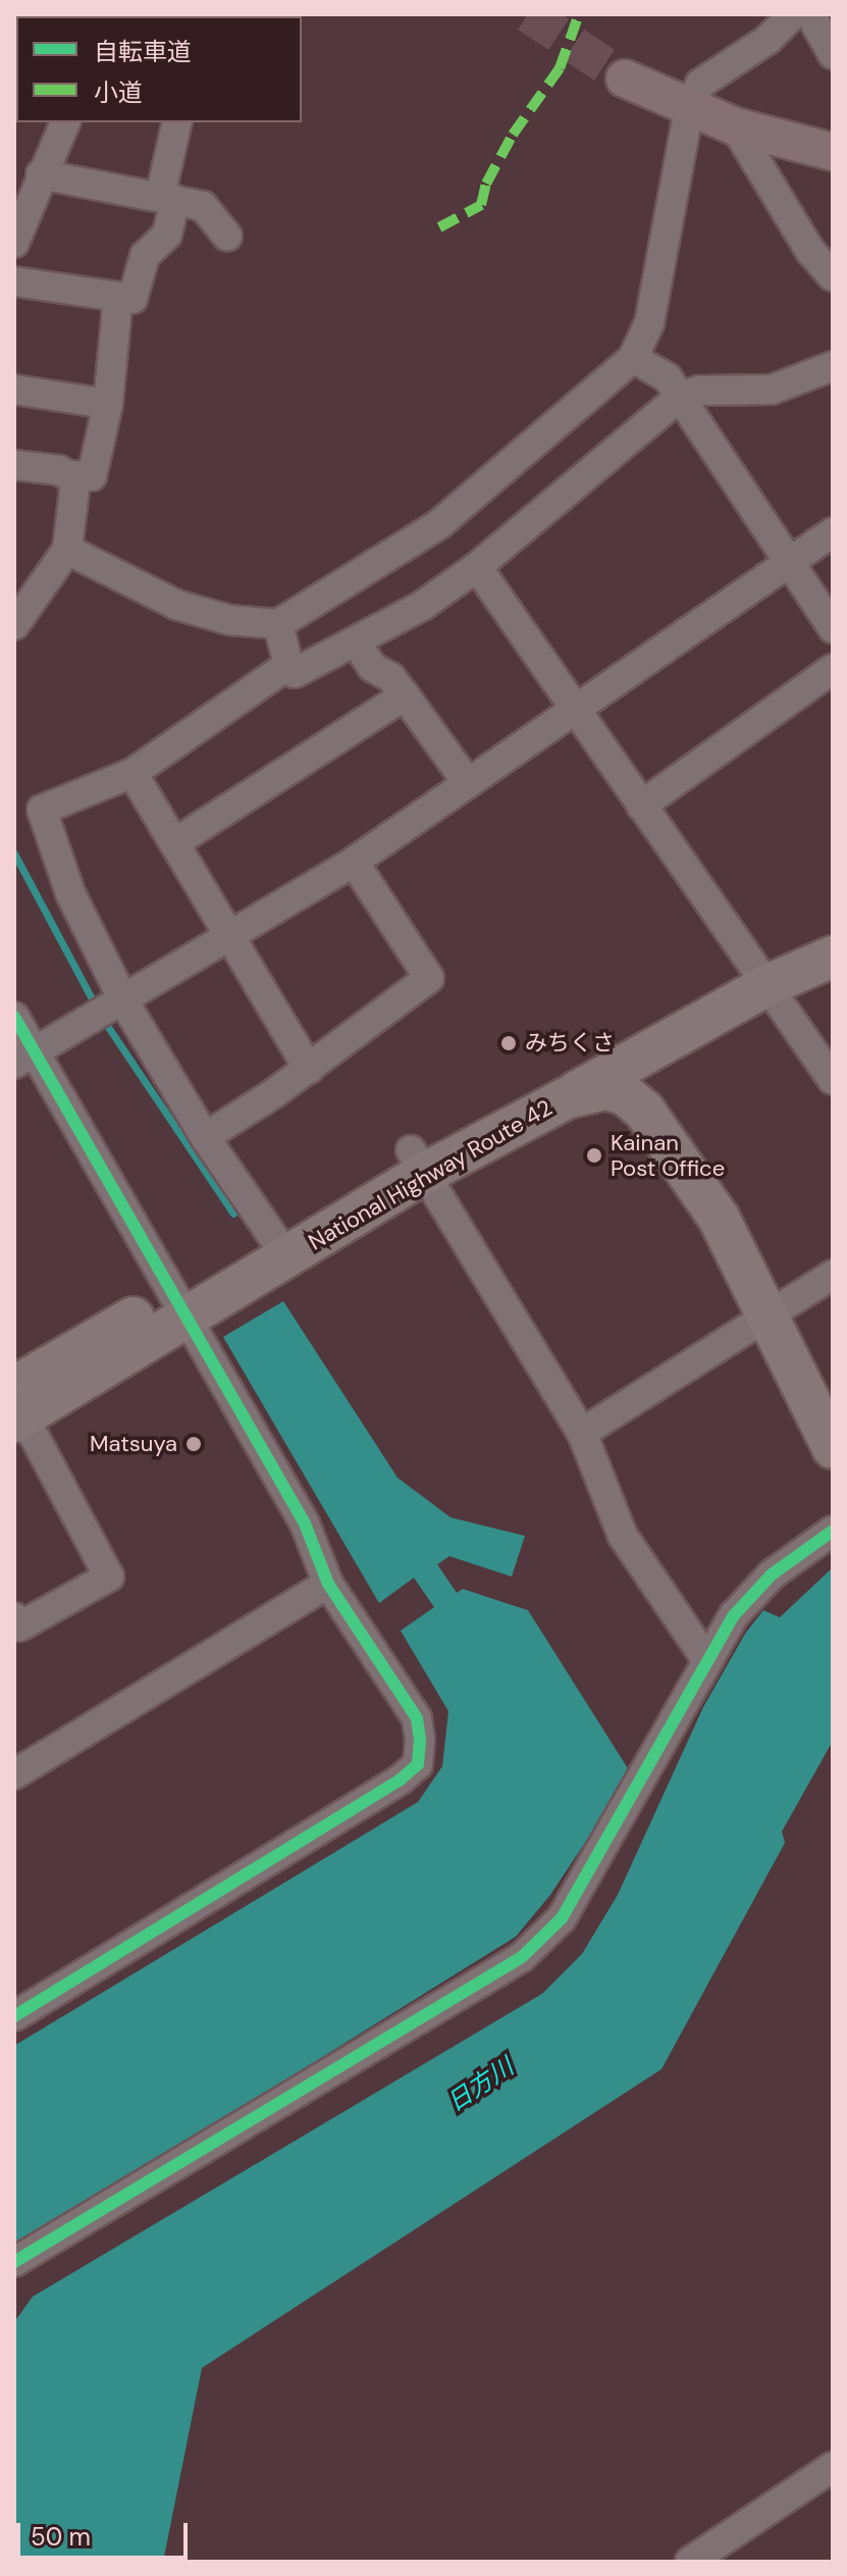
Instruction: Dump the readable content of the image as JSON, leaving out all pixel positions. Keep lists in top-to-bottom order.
{
  "streets": {
    "highway": ["National Highway Route 42"]
  },
  "water": ["日方川"],
  "places": ["みちくさ", "Kainan Post Office", "Matsuya"],
  "legend": ["自転車道", "小道"],
  "scale_bar": "50 m"
}
